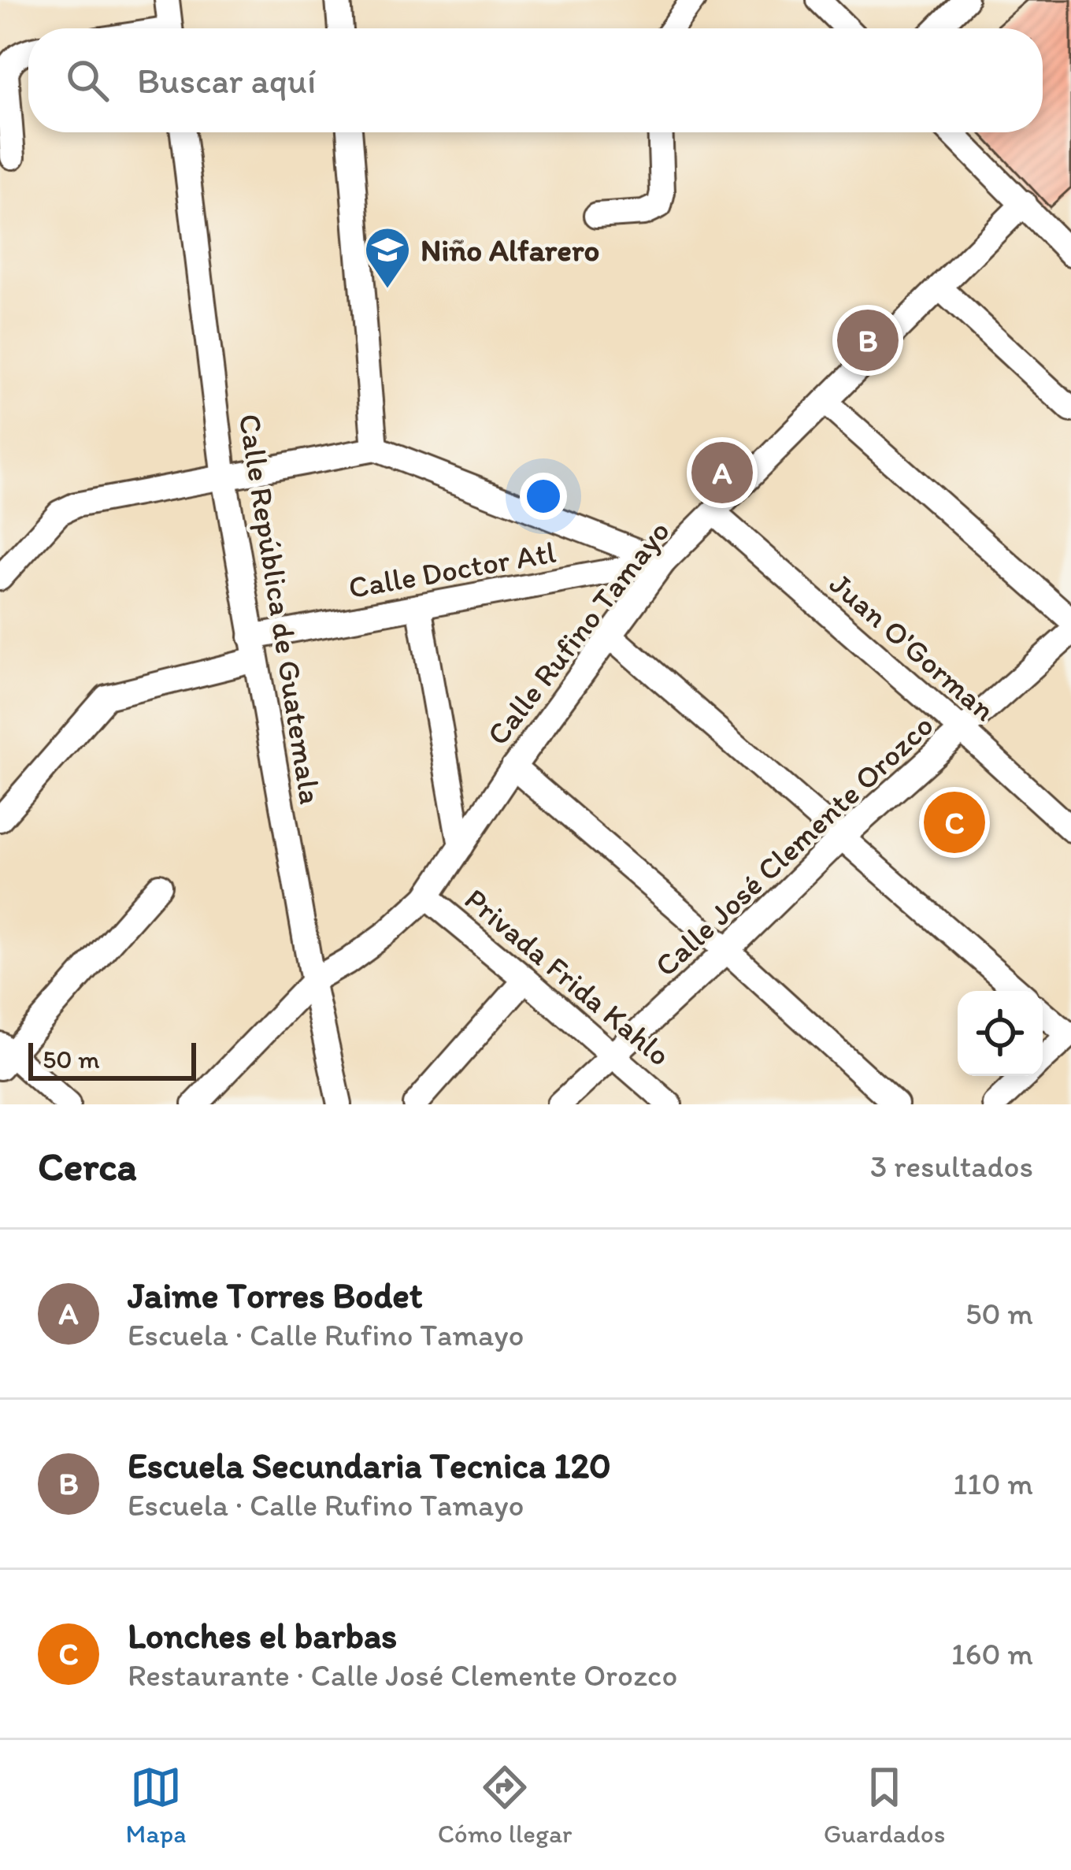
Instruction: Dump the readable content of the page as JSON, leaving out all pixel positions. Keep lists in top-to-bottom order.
{
  "streets": {
    "street": [
      "Calle Doctor Atl",
      "Calle República de Guatemala",
      "Calle Rufino Tamayo",
      "Juan O'Gorman",
      "Calle José Clemente Orozco",
      "Privada Frida Kahlo"
    ]
  },
  "crossings": [
    ["Calle Doctor Atl", "Calle República de Guatemala"],
    ["Calle Doctor Atl", "Calle Rufino Tamayo"],
    ["Calle República de Guatemala", "Calle Rufino Tamayo"],
    ["Calle Rufino Tamayo", "Juan O'Gorman"],
    ["Calle Rufino Tamayo", "Privada Frida Kahlo"],
    ["Juan O'Gorman", "Calle José Clemente Orozco"],
    ["Calle José Clemente Orozco", "Privada Frida Kahlo"]
  ],
  "places": {
    "school or university": ["Niño Alfarero"]
  },
  "scale_bar": "50 m",
  "page": {
    "search": "Buscar aquí",
    "pins": ["B", "A", "C"],
    "scale": "50 m",
    "heading": ["Cerca", "3 resultados"],
    "list": [
      {
        "mark": "A",
        "name": "Jaime Torres Bodet",
        "note": "Escuela · Calle Rufino Tamayo",
        "value": "50 m"
      },
      {
        "mark": "B",
        "name": "Escuela Secundaria Tecnica 120",
        "note": "Escuela · Calle Rufino Tamayo",
        "value": "110 m"
      },
      {
        "mark": "C",
        "name": "Lonches el barbas",
        "note": "Restaurante · Calle José Clemente Orozco",
        "value": "160 m"
      }
    ],
    "nav": ["Mapa", "Cómo llegar", "Guardados"]
  }
}
